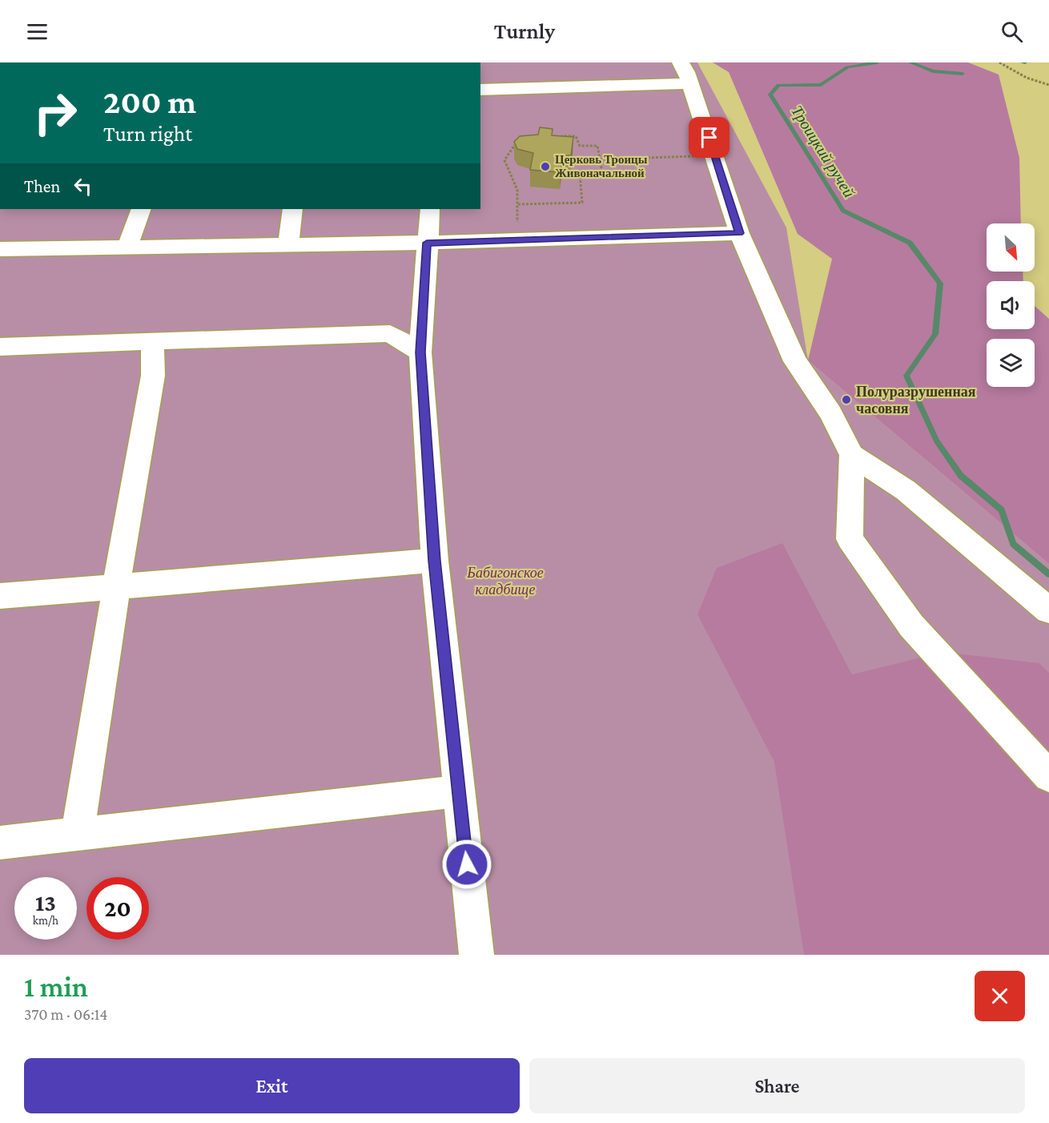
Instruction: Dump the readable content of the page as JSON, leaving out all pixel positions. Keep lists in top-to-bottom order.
{
  "water": ["Троицкий ручей"],
  "parks": ["Бабигонское кладбище"],
  "places": ["Церковь Троицы Живоначальной", "Полуразрушенная часовня"],
  "north": "bottom right",
  "page": {
    "header": "Turnly",
    "turn": ["200 m", "Turn right"],
    "then": "Then",
    "speed": "13 km/h",
    "limit": "20",
    "heading": ["1 min", "370 m · 06:14"],
    "buttons": ["Exit", "Share"]
  }
}
